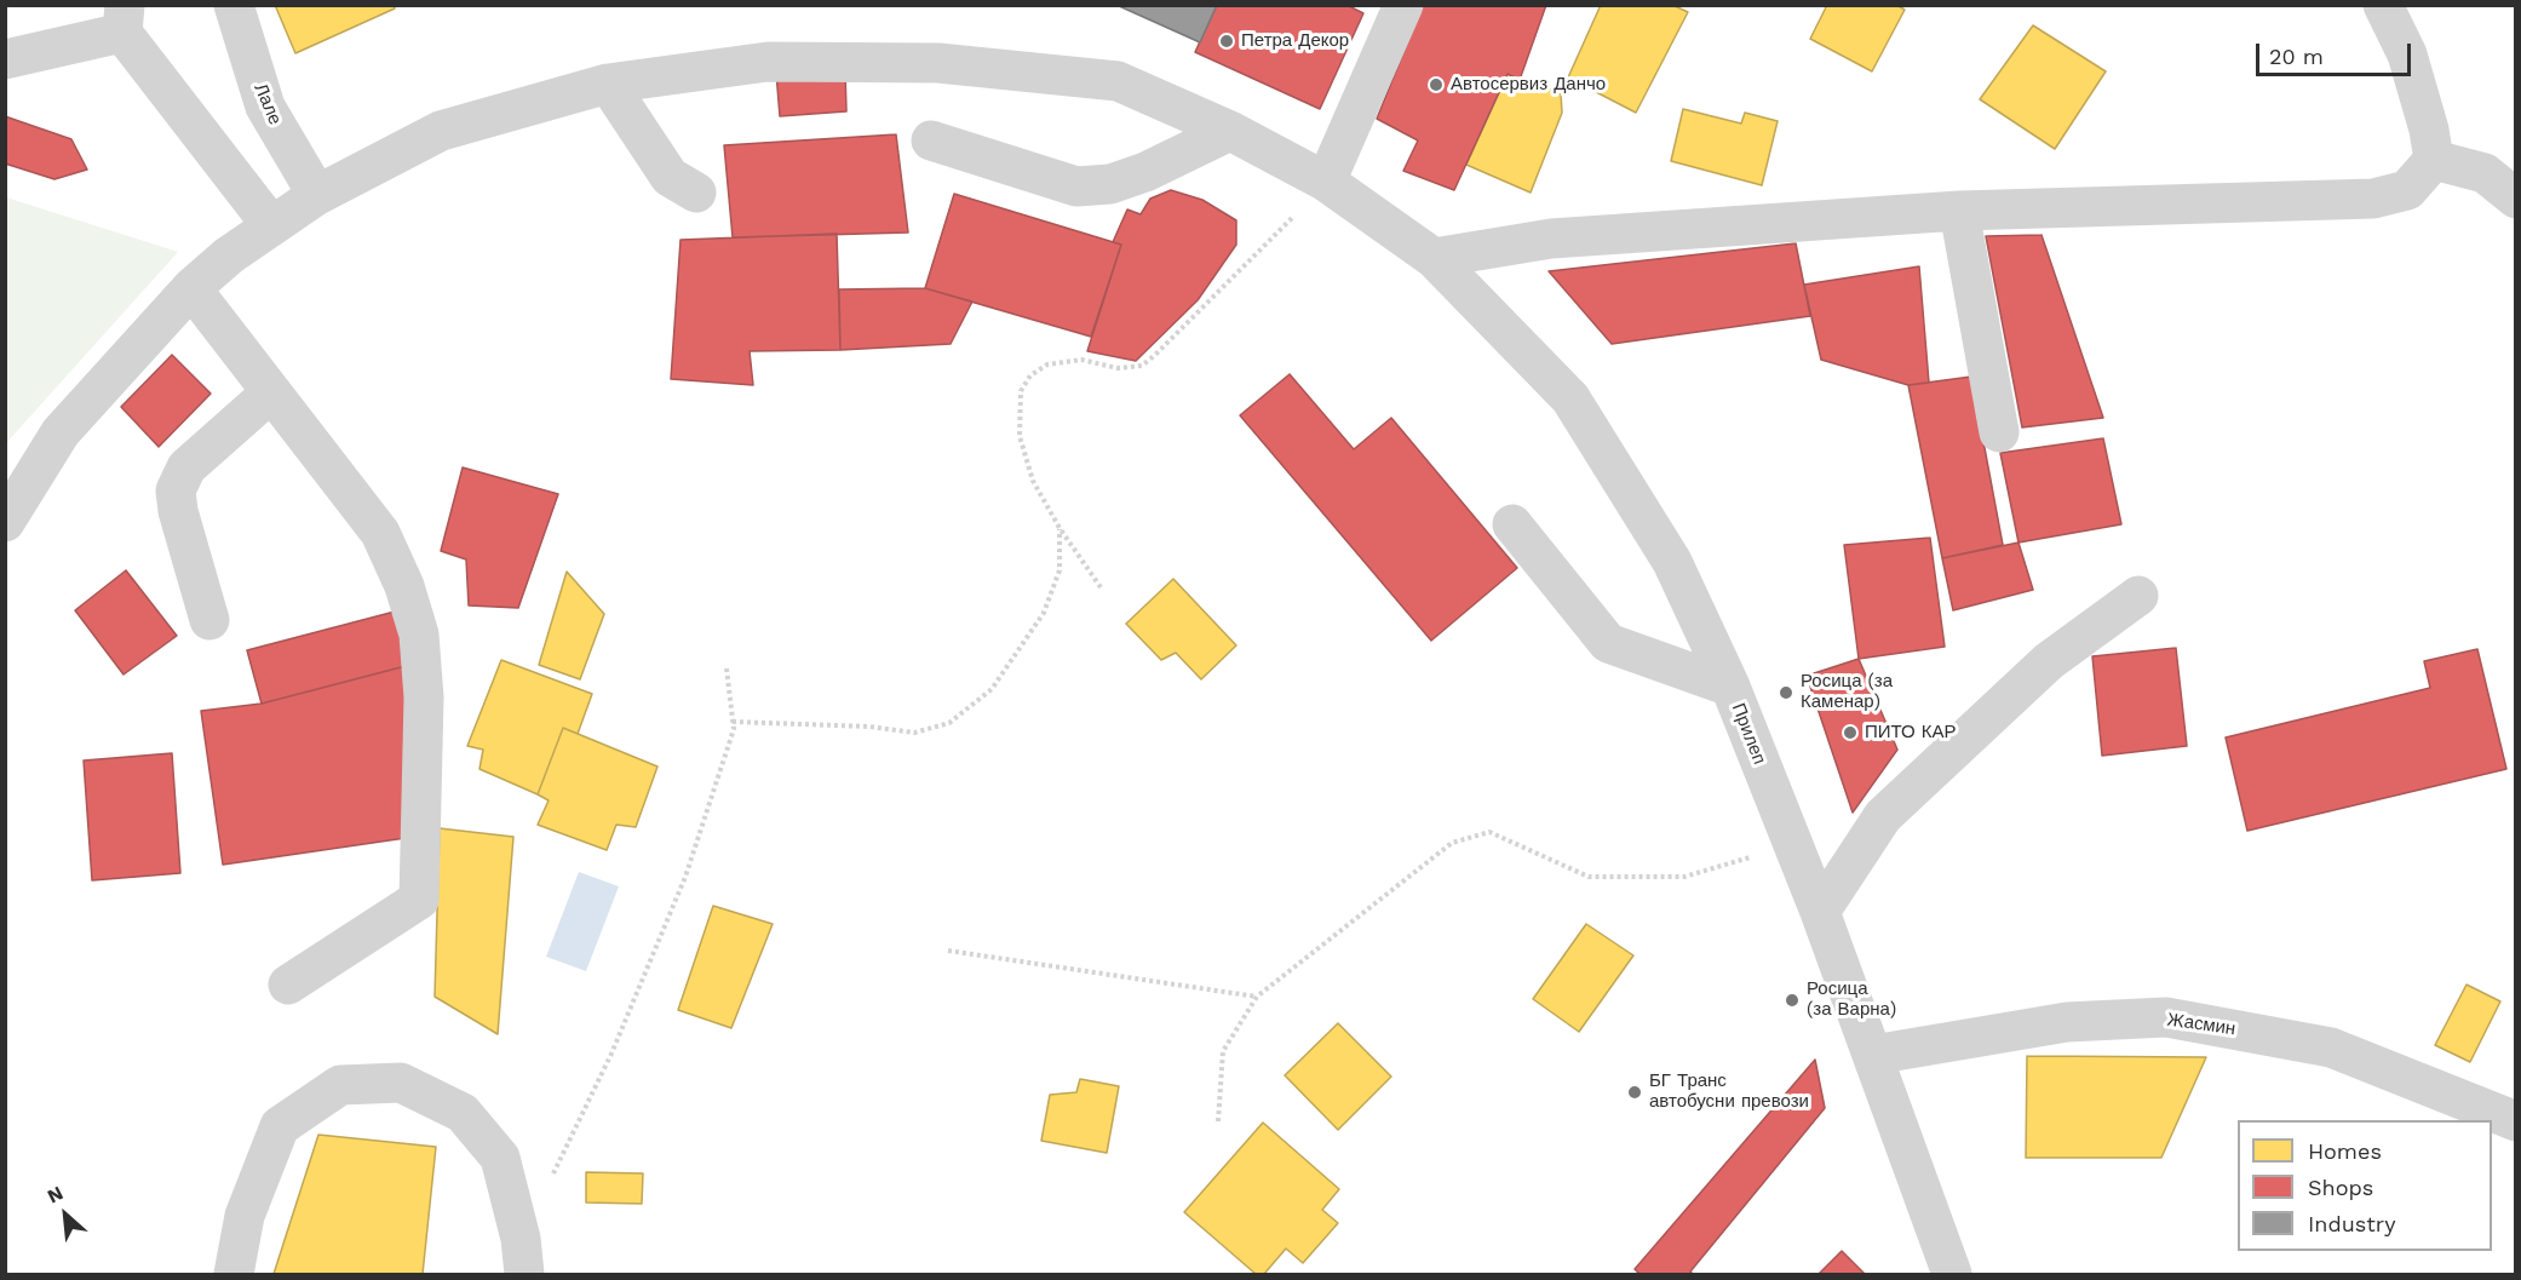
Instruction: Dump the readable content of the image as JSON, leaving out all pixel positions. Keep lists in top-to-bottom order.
{
  "streets": {
    "street": ["Лале", "Прилеп", "Жасмин"]
  },
  "crossings": [
    ["Лале", "Прилеп"],
    ["Прилеп", "Жасмин"]
  ],
  "places": [
    "Петра Декор",
    "Автосервиз Данчо",
    "Росица (за Каменар)",
    "ПИТО КАР",
    "Росица (за Варна)",
    "БГ Транс автобусни превози"
  ],
  "legend": ["Homes", "Shops", "Industry"],
  "scale_bar": "20 m",
  "north": "top left"
}
